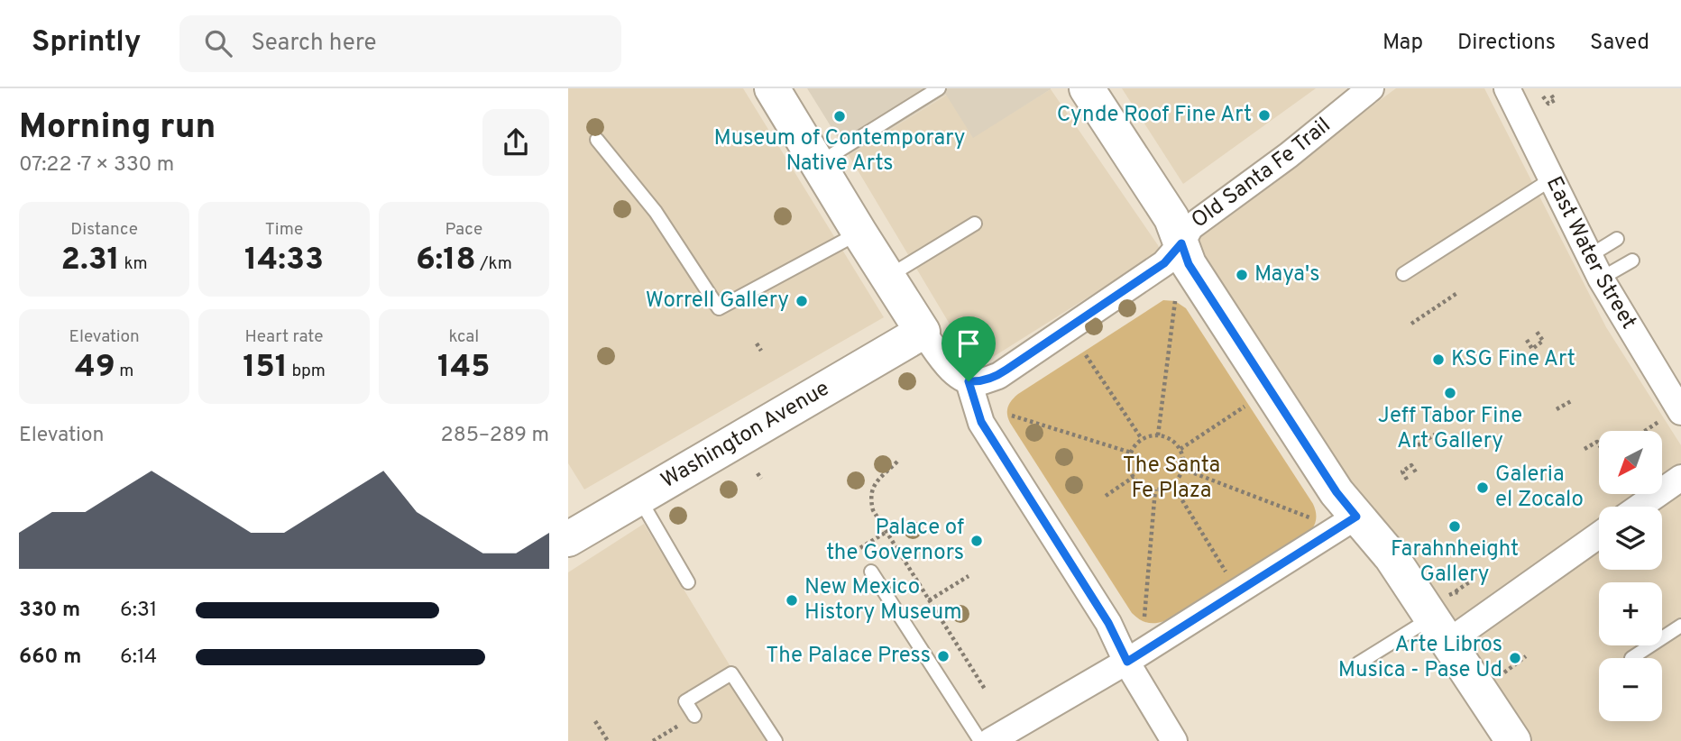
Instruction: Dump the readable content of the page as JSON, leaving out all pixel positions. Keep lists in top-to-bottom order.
{
  "streets": {
    "street": ["Old Santa Fe Trail", "East Water Street", "Washington Avenue"]
  },
  "parks": ["The Santa Fe Plaza"],
  "places": [
    "Cynde Roof Fine Art",
    "Museum of Contemporary Native Arts",
    "Maya's",
    "Worrell Gallery",
    "KSG Fine Art",
    "Jeff Tabor Fine Art Gallery",
    "Galeria el Zocalo",
    "Farahnheight Gallery",
    "Palace of the Governors",
    "New Mexico History Museum",
    "The Palace Press",
    "Arte Libros Musica - Pase Ud"
  ],
  "north": "bottom left",
  "page": {
    "header": "Sprintly",
    "search": "Search here",
    "nav": ["Map", "Directions", "Saved"],
    "heading": ["Morning run", "07:22 · 7 × 330 m"],
    "stats": [
      ["Distance", "2.31 km"],
      ["Time", "14:33"],
      ["Pace", "6:18 /km"],
      ["Elevation", "49 m"],
      ["Heart rate", "151 bpm"],
      ["kcal", "145"]
    ],
    "chart": ["Elevation", "285–289 m"],
    "map_buttons": ["+", "−"],
    "list": [
      {
        "name": "330 m",
        "note": "6:31"
      },
      {
        "name": "660 m",
        "note": "6:14"
      }
    ]
  }
}
